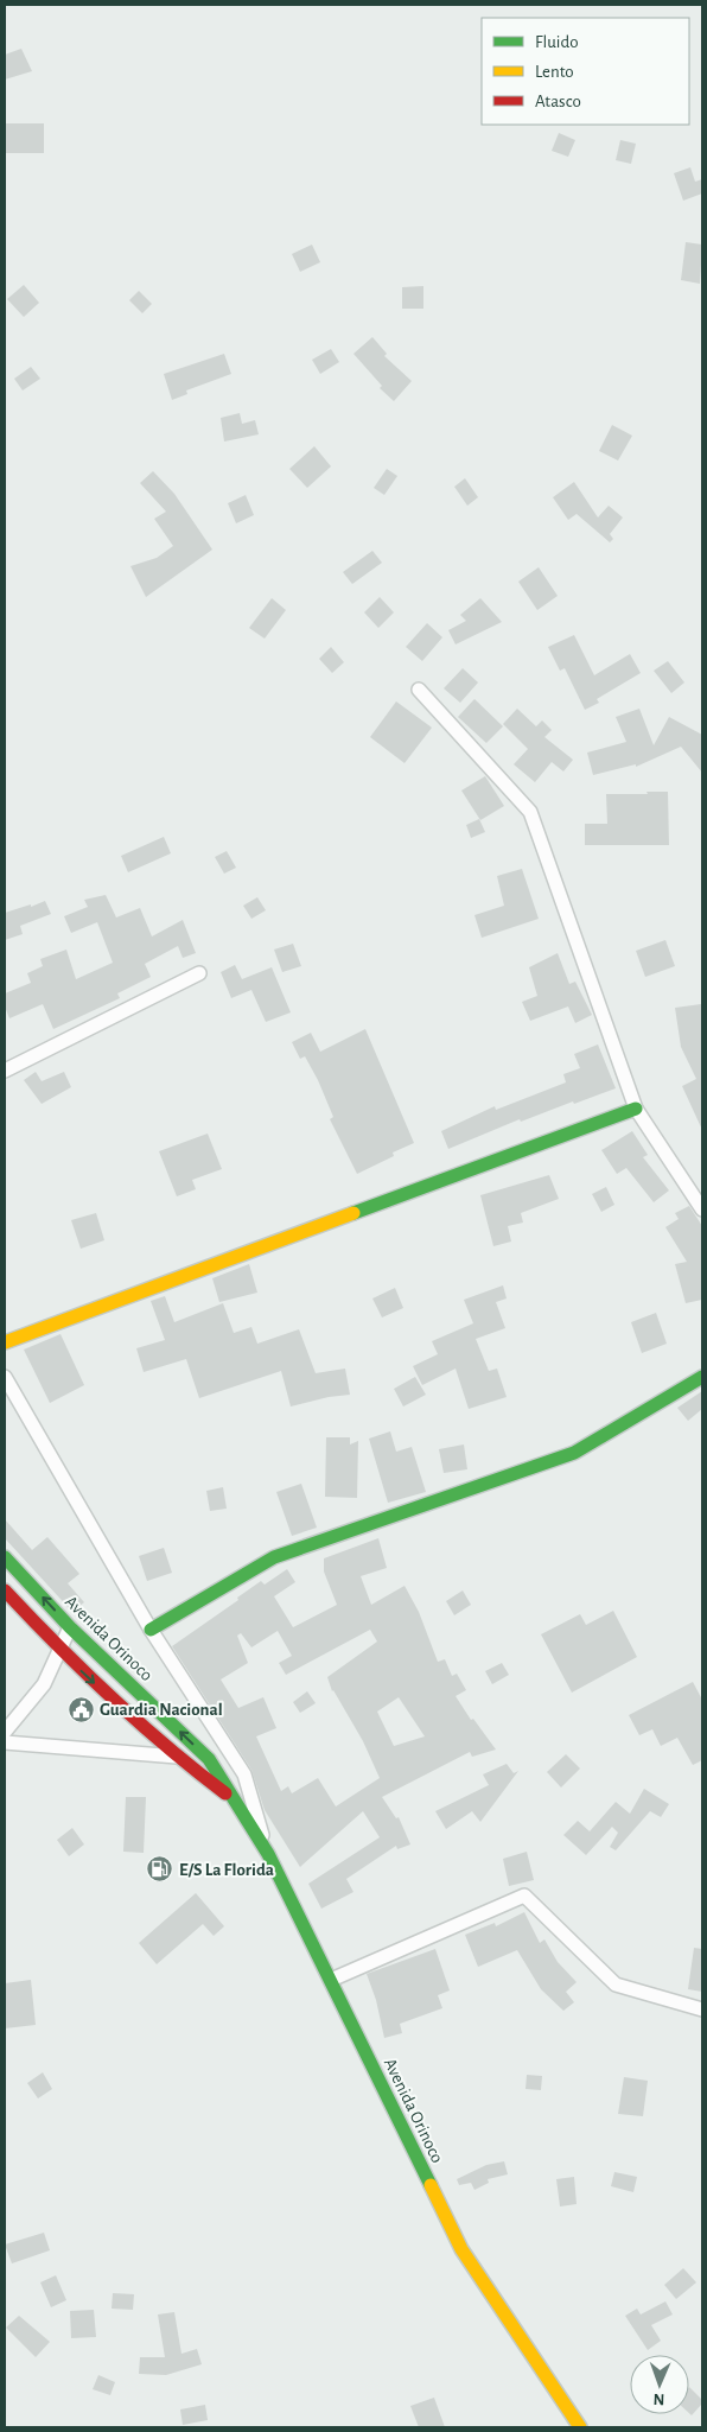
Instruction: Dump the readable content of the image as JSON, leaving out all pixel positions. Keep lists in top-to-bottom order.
{
  "streets": {
    "street": ["Avenida Orinoco"]
  },
  "places": {
    "public building": ["Guardia Nacional"],
    "fuel station": ["E/S La Florida"]
  },
  "legend": ["Fluido", "Lento", "Atasco"],
  "north": "bottom"
}
